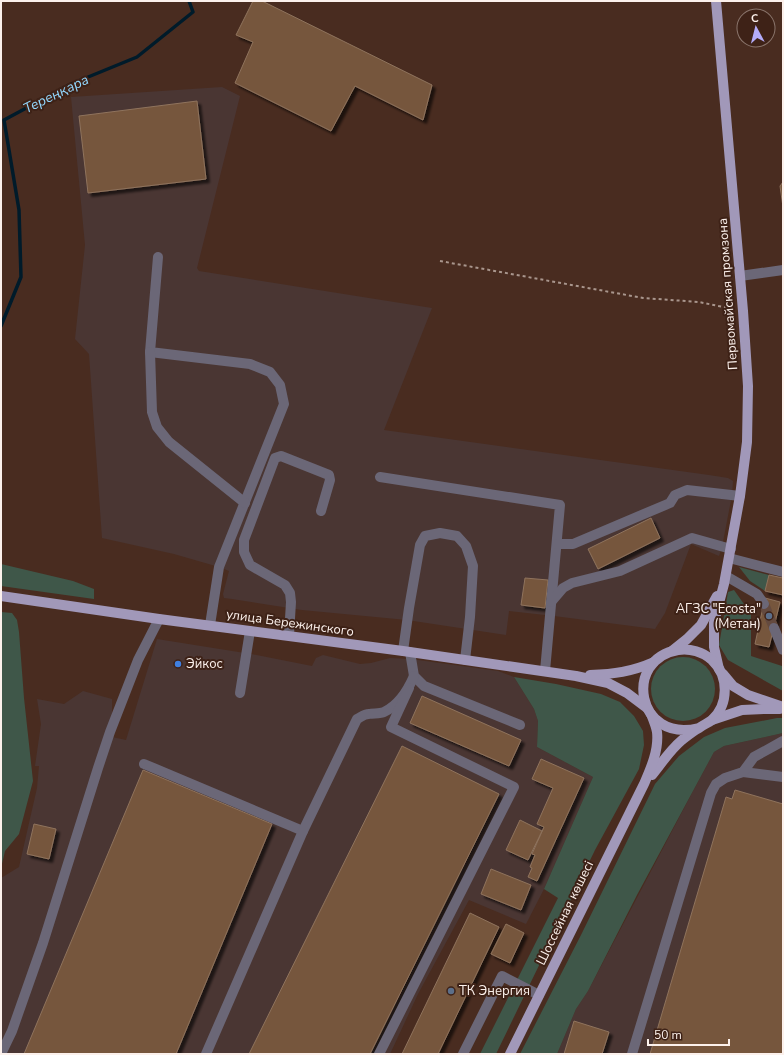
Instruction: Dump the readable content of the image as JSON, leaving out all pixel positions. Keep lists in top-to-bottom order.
{
  "streets": {
    "main road": ["Первомайская промзона", "улица Бережинского", "Шоссейная көшесі"]
  },
  "water": ["Тереңқара"],
  "places": ["АГЗС \"Ecosta\" (Метан)", "Эйкос", "ТК Энергия"],
  "scale_bar": "50 m",
  "north": "top"
}
